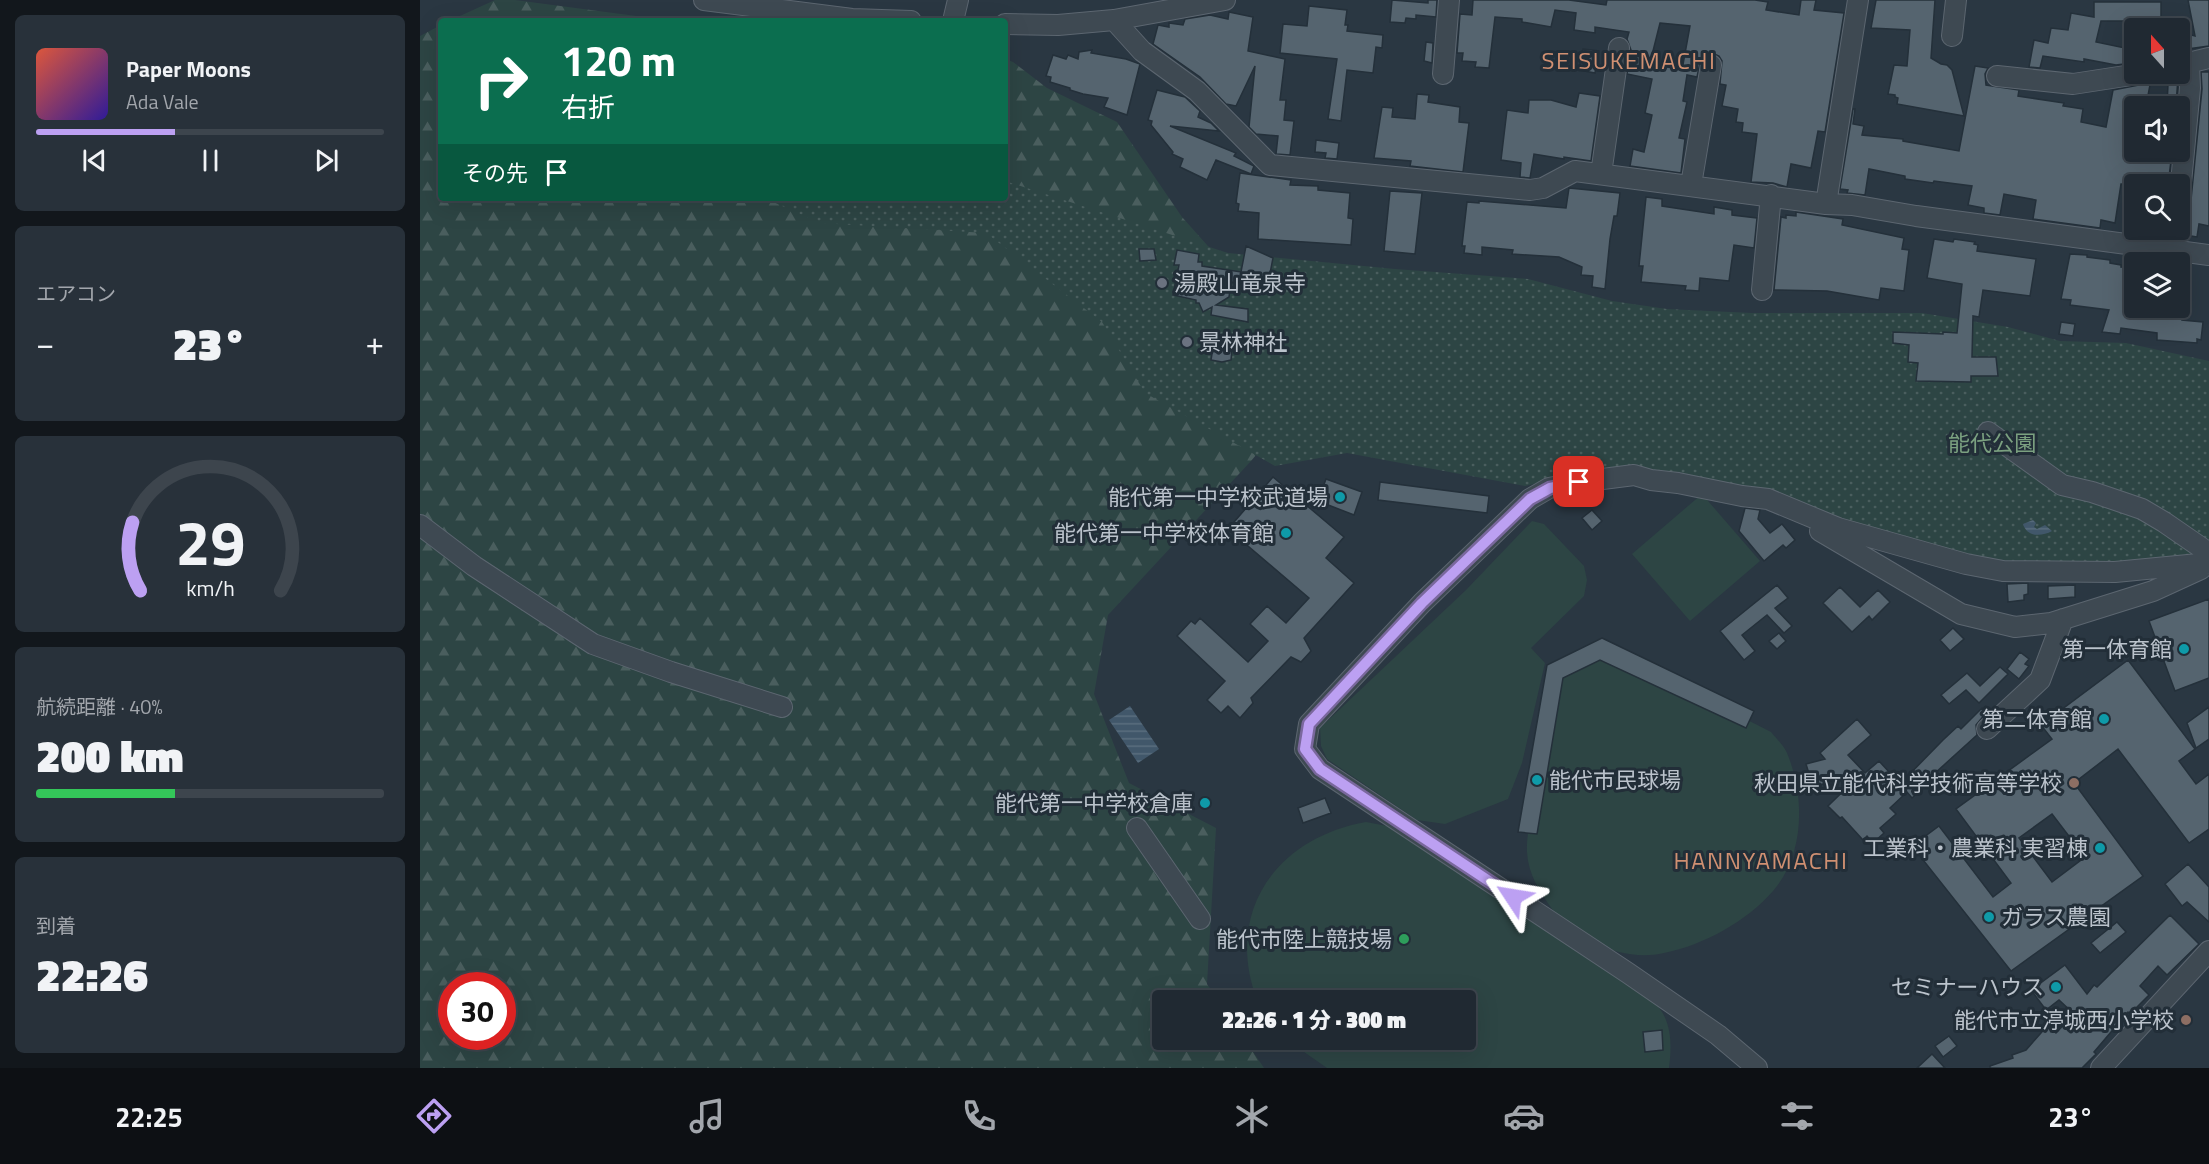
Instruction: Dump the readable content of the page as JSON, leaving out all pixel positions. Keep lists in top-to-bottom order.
{
  "districts": ["SEISUKEMACHI", "HANNYAMACHI"],
  "parks": ["能代公園"],
  "places": [
    "湯殿山竜泉寺",
    "景林神社",
    "能代第一中学校武道場",
    "能代第一中学校体育館",
    "第一体育館",
    "第二体育館",
    "能代市民球場",
    "秋田県立能代科学技術高等学校",
    "能代第一中学校倉庫",
    "工業科・農業科 実習棟",
    "ガラス農園",
    "能代市陸上競技場",
    "セミナーハウス",
    "能代市立渟城西小学校"
  ],
  "north": "top",
  "page": {
    "turn": ["120 m", "右折"],
    "song": ["Paper Moons", "Ada Vale"],
    "then": "その先",
    "tile": [
      "エアコン",
      ["航続距離 · 40%", "200 km"],
      ["到着", "22:26"]
    ],
    "heat": ["−", "23°", "+"],
    "limit": "30",
    "trip": "22:26 · 1 分 · 300 m",
    "tabs": ["22:25", "23°"],
    "gauge": ["29", "km/h"]
  }
}
